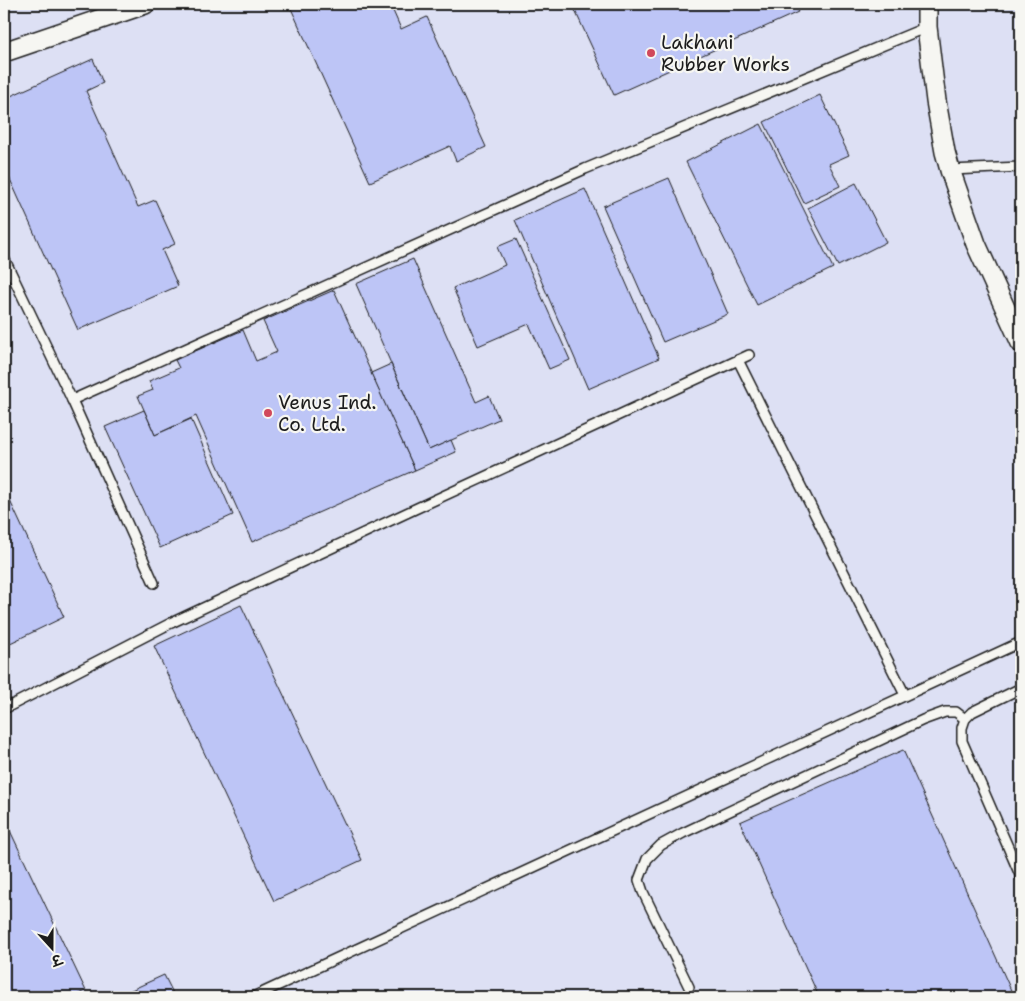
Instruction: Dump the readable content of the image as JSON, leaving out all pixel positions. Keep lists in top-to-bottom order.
{
  "places": ["Lakhani Rubber Works", "Venus Ind. Co. Ltd."],
  "north": "bottom"
}
